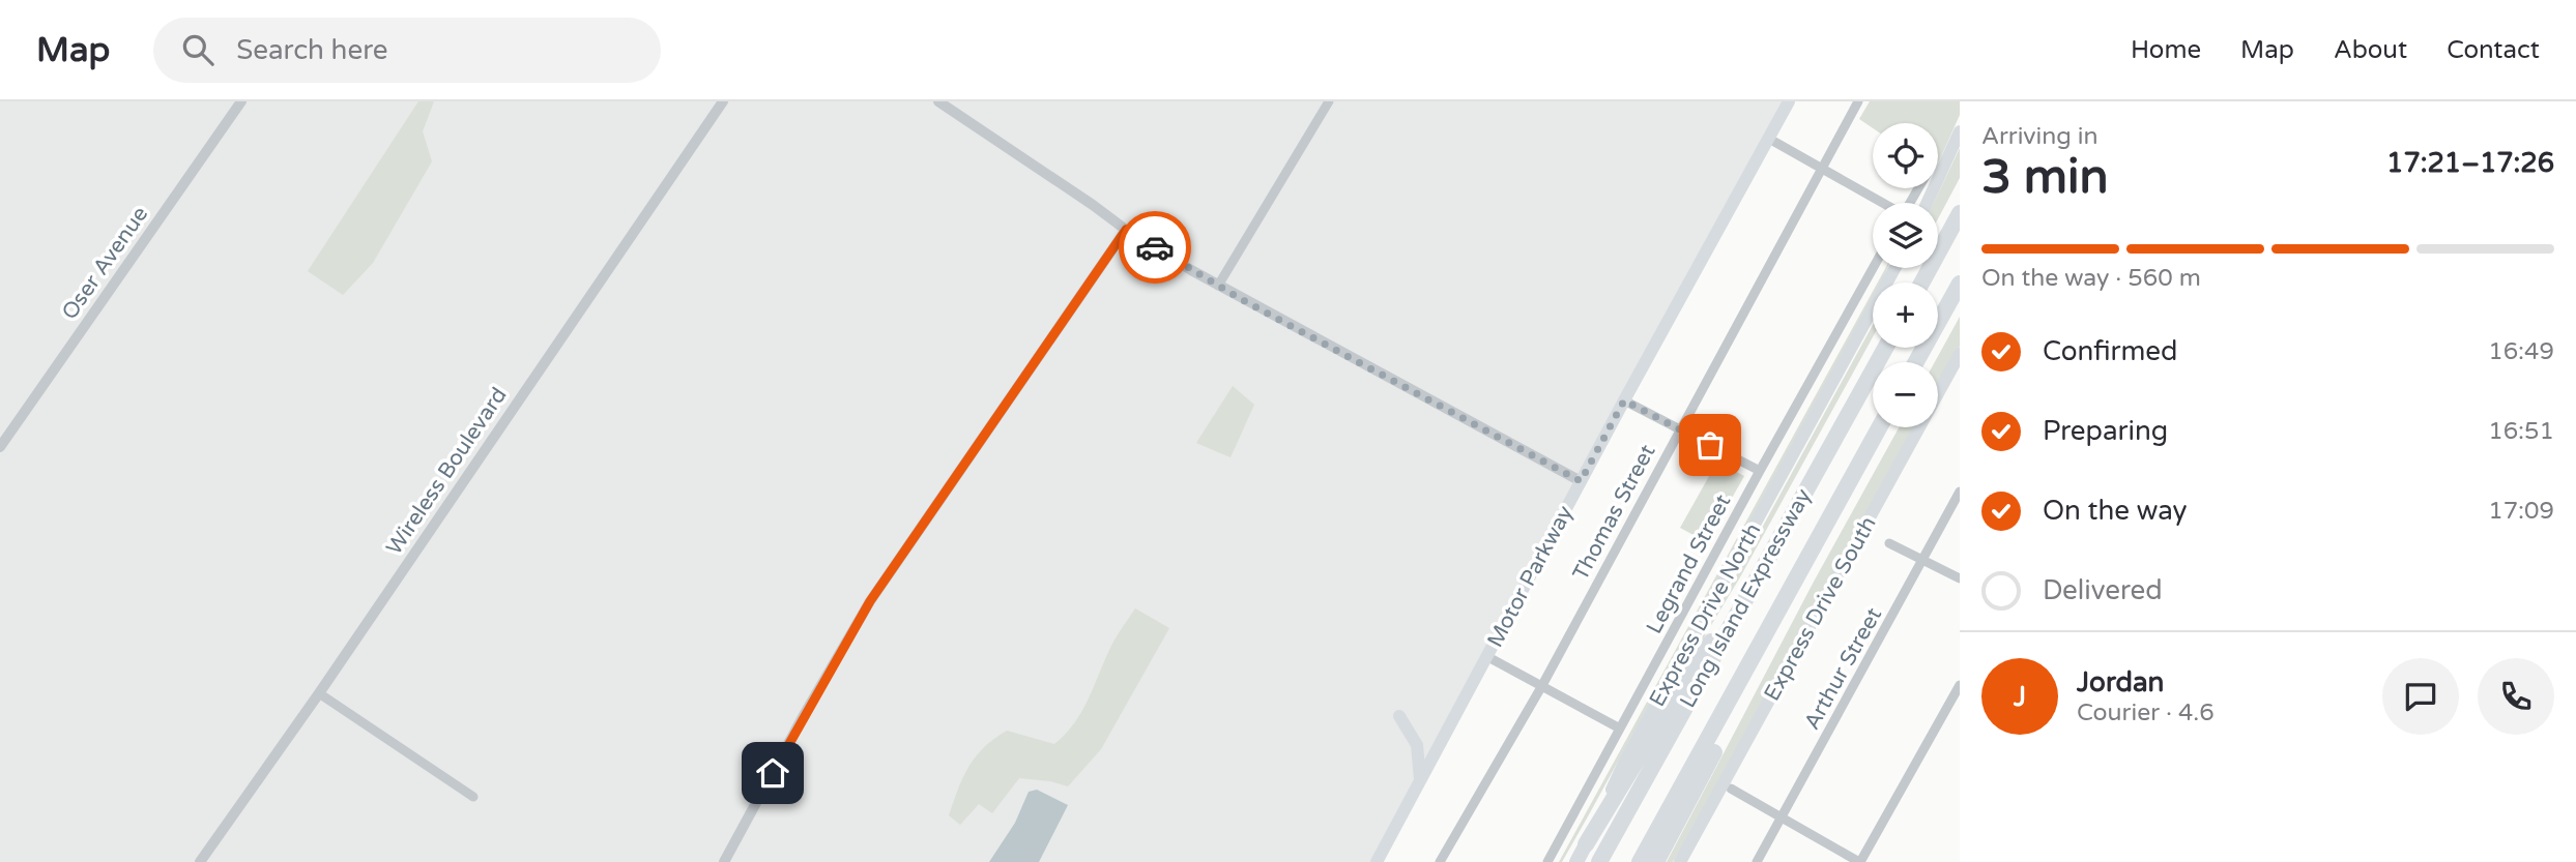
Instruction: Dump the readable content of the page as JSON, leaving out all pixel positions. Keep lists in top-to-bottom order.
{
  "streets": {
    "highway": ["Long Island Expressway", "Express Drive North"],
    "main road": ["Motor Parkway", "Express Drive South"],
    "street": [
      "Oser Avenue",
      "Wireless Boulevard",
      "Thomas Street",
      "Legrand Street",
      "Arthur Street"
    ]
  },
  "page": {
    "header": "Map",
    "search": "Search here",
    "nav": [
      "Home",
      "Map",
      "About",
      "Contact"
    ],
    "heading": ["3 min", "Arriving in", "17:21–17:26"],
    "panel": ["Jordan", "Courier · 4.6"],
    "map_buttons": ["+", "−"],
    "bar": "On the way · 560 m",
    "list": [
      ["Confirmed", "16:49"],
      ["Preparing", "16:51"],
      ["On the way", "17:09"],
      "Delivered"
    ],
    "round": "J"
  }
}
